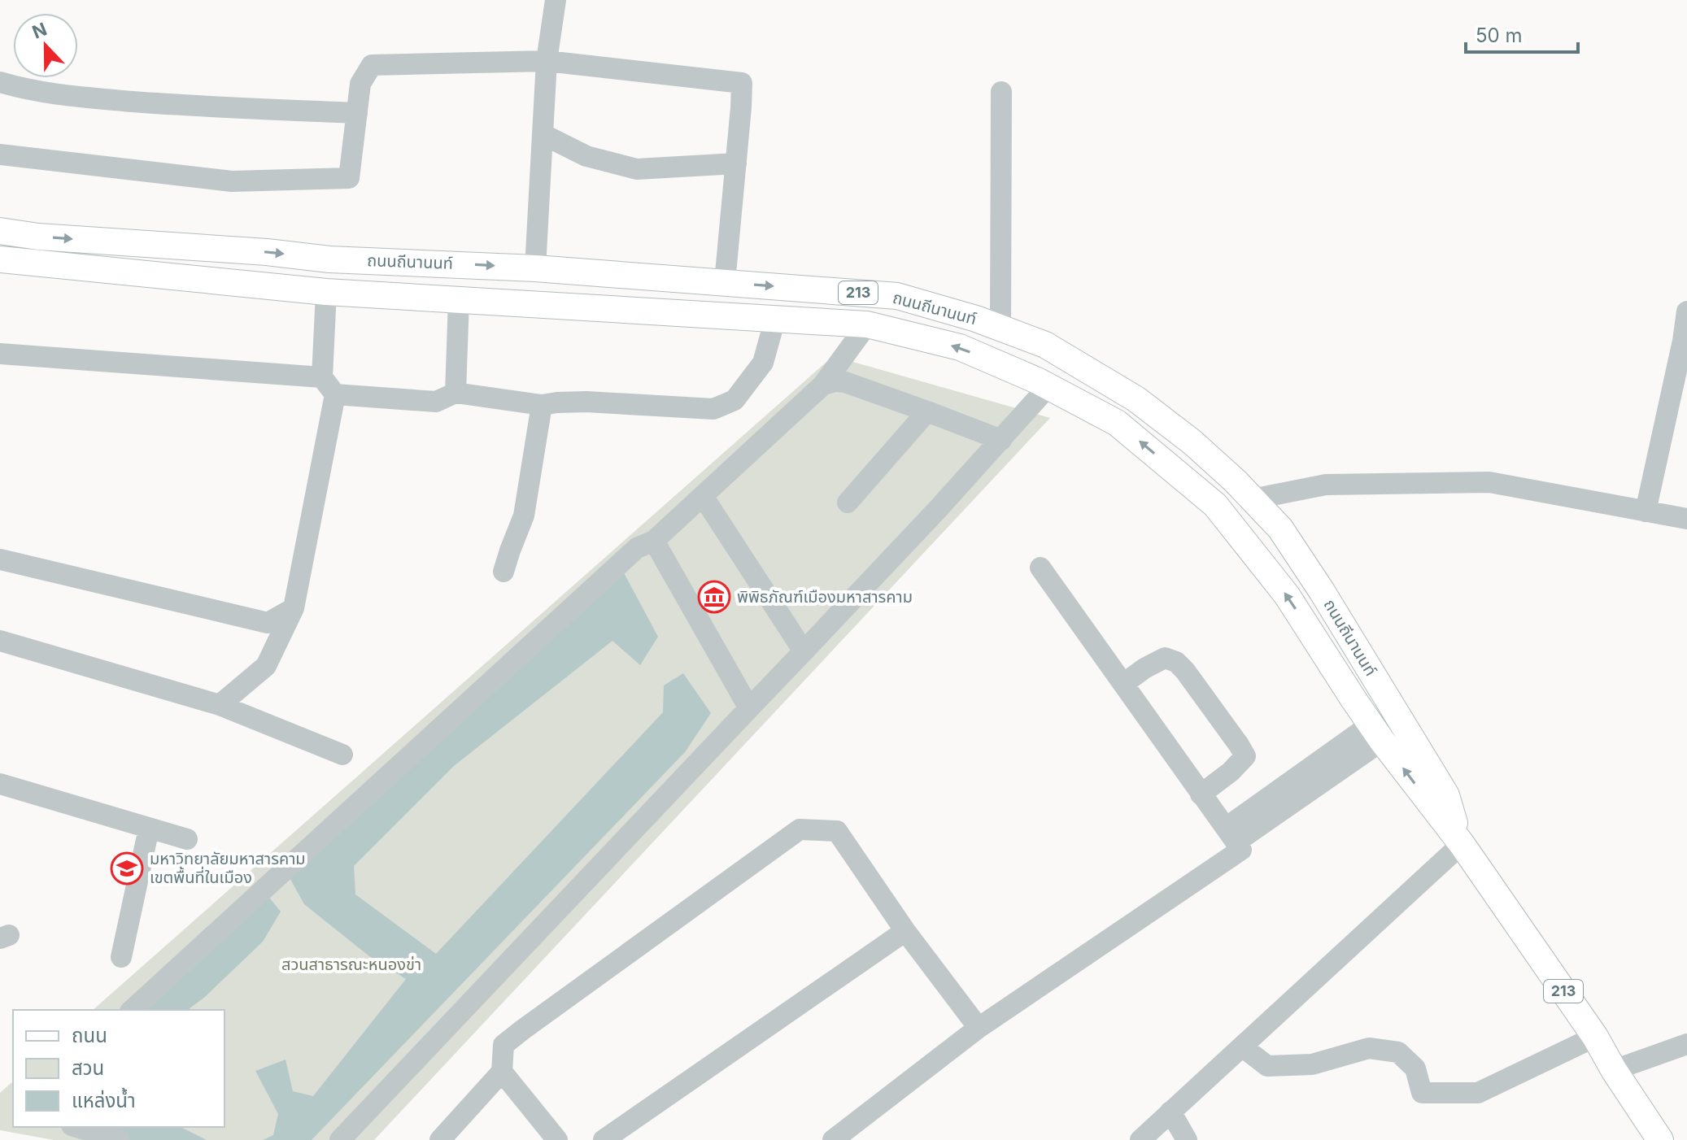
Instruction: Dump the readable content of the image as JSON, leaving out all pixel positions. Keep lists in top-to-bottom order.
{
  "streets": {
    "main road": ["ถนนถีนานนท์", "213"]
  },
  "parks": ["สวนสาธารณะหนองข่า"],
  "places": {
    "museum": ["พิพิธภัณฑ์เมืองมหาสารคาม"],
    "school or university": ["มหาวิทยาลัยมหาสารคาม เขตพื้นที่ในเมือง"]
  },
  "legend": ["ถนน", "สวน", "แหล่งน้ำ"],
  "scale_bar": "50 m",
  "north": "top"
}
